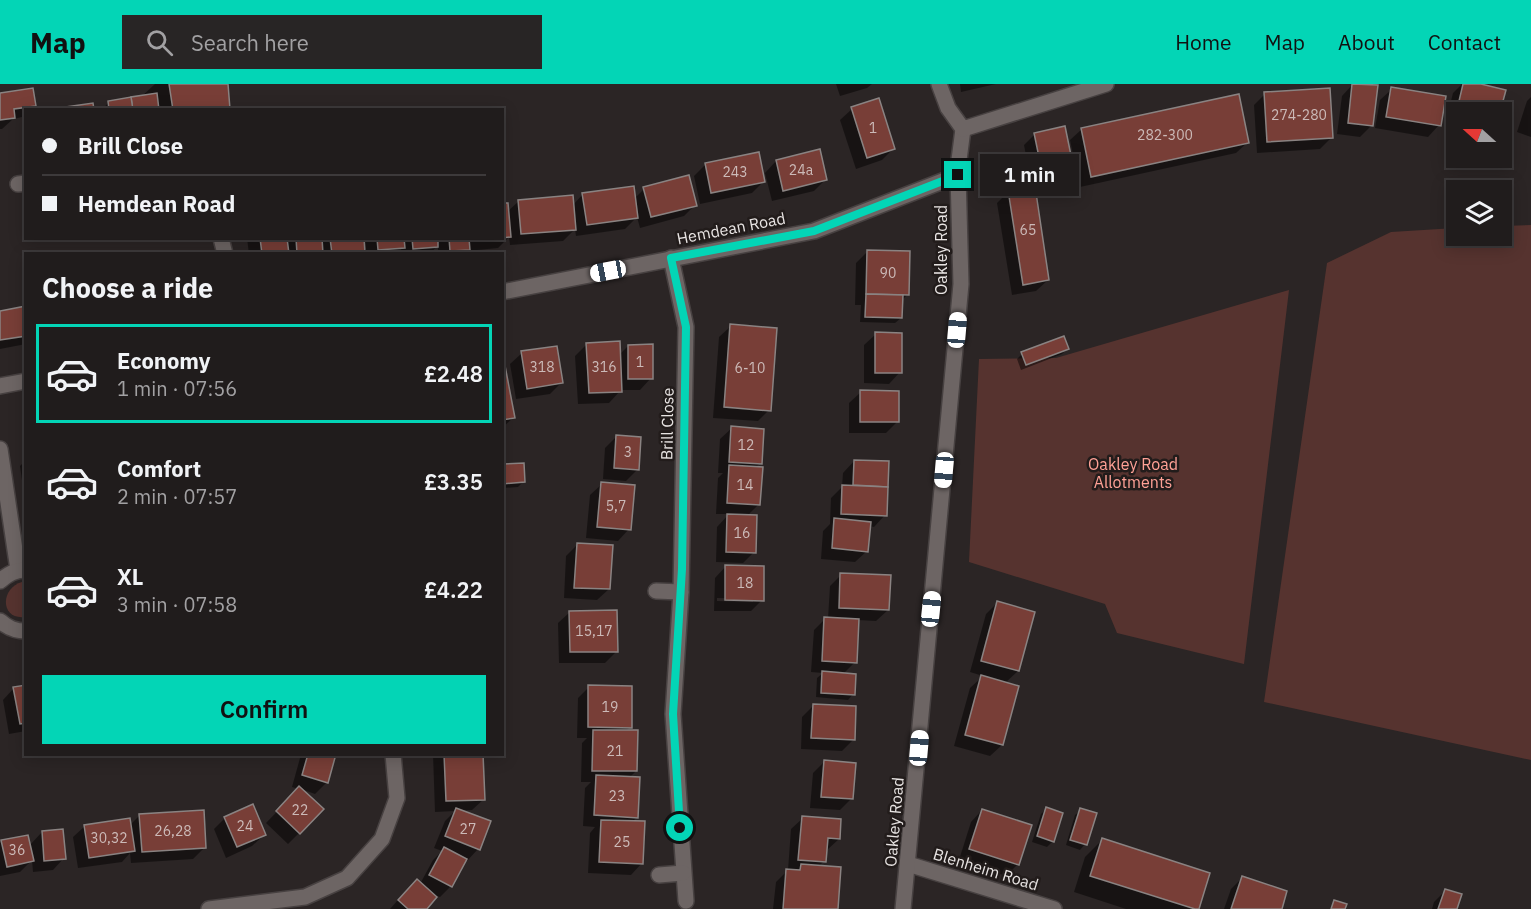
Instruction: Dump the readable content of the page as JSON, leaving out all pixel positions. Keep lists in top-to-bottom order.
{
  "streets": {
    "street": [
      "Hemdean Road",
      "Oakley Road",
      "Brill Close",
      "Blenheim Road"
    ]
  },
  "crossings": [
    ["Hemdean Road", "Oakley Road"],
    ["Hemdean Road", "Brill Close"],
    ["Oakley Road", "Blenheim Road"]
  ],
  "parks": ["Oakley Road Allotments"],
  "house_numbers": [
    "274-280",
    "1",
    "282-300",
    "24a",
    "243",
    "65",
    "90",
    "1",
    "318",
    "316",
    "6-10",
    "12",
    "3",
    "14",
    "5,7",
    "16",
    "18",
    "15,17",
    "19",
    "21",
    "23",
    "22",
    "24",
    "27",
    "26,28",
    "30,32",
    "25",
    "36"
  ],
  "north": "left",
  "page": {
    "header": "Map",
    "search": "Search here",
    "nav": [
      "Home",
      "Map",
      "About",
      "Contact"
    ],
    "banner": ["Brill Close", "Hemdean Road"],
    "bubble": "1 min",
    "heading": "Choose a ride",
    "list": [
      {
        "name": "Economy",
        "note": "1 min · 07:56",
        "value": "£2.48"
      },
      {
        "name": "Comfort",
        "note": "2 min · 07:57",
        "value": "£3.35"
      },
      {
        "name": "XL",
        "note": "3 min · 07:58",
        "value": "£4.22"
      }
    ],
    "buttons": "Confirm"
  }
}
